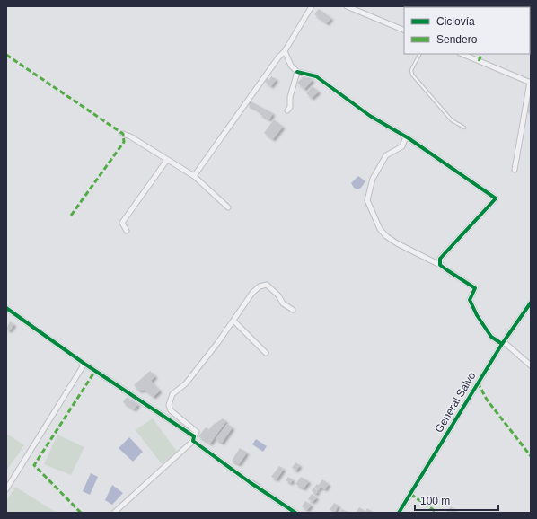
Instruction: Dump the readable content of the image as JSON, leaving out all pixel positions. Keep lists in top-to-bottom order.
{
  "streets": {
    "street": ["General Salvo"]
  },
  "legend": ["Ciclovía", "Sendero"],
  "scale_bar": "100 m"
}
